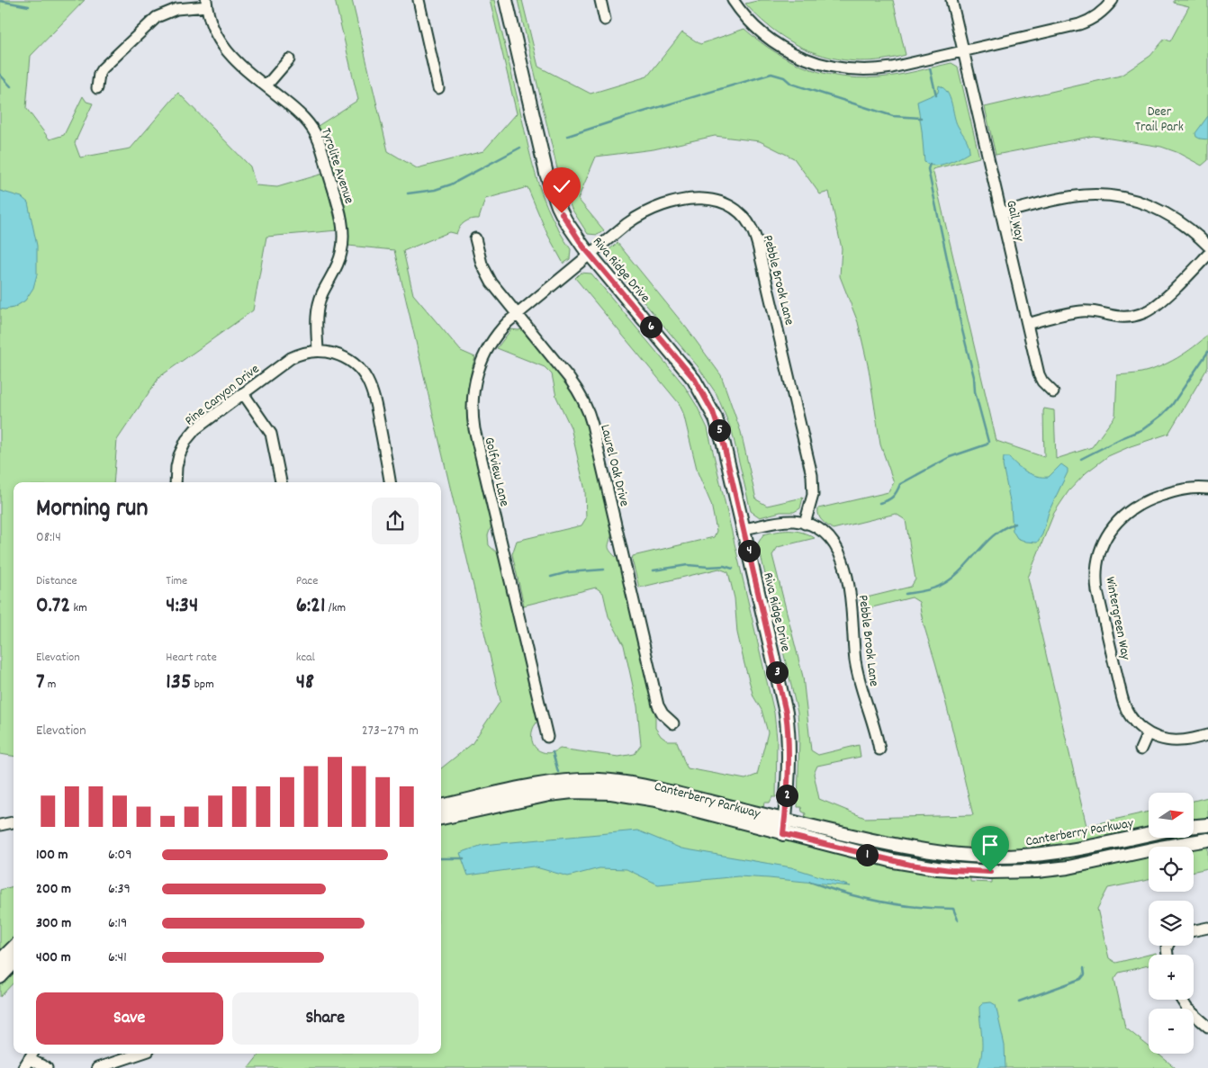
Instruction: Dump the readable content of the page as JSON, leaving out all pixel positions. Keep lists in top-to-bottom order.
{
  "streets": {
    "street": [
      "Tyrolite Avenue",
      "Gail Way",
      "Riva Ridge Drive",
      "Pebble Brook Lane",
      "Pine Canyon Drive",
      "Laurel Oak Drive",
      "Golfview Lane",
      "Wintergreen Way",
      "Canterberry Parkway"
    ]
  },
  "crossings": [
    ["Tyrolite Avenue", "Pine Canyon Drive"],
    ["Riva Ridge Drive", "Pebble Brook Lane"],
    ["Riva Ridge Drive", "Golfview Lane"],
    ["Riva Ridge Drive", "Canterberry Parkway"],
    ["Pebble Brook Lane", "Golfview Lane"],
    ["Laurel Oak Drive", "Golfview Lane"]
  ],
  "parks": ["Deer Trail Park"],
  "north": "right",
  "page": {
    "pins": [
      "6",
      "5",
      "4",
      "3",
      "2",
      "1"
    ],
    "heading": ["Morning run", "08:14"],
    "stats": [
      ["Distance", "0.72 km"],
      ["Time", "4:34"],
      ["Pace", "6:21 /km"],
      ["Elevation", "7 m"],
      ["Heart rate", "135 bpm"],
      ["kcal", "48"]
    ],
    "chart": ["Elevation", "273–279 m"],
    "map_buttons": ["+", "−"],
    "list": [
      {
        "name": "100 m",
        "note": "6:09"
      },
      {
        "name": "200 m",
        "note": "6:39"
      },
      {
        "name": "300 m",
        "note": "6:19"
      },
      {
        "name": "400 m",
        "note": "6:41"
      }
    ],
    "buttons": ["Save", "Share"]
  }
}
